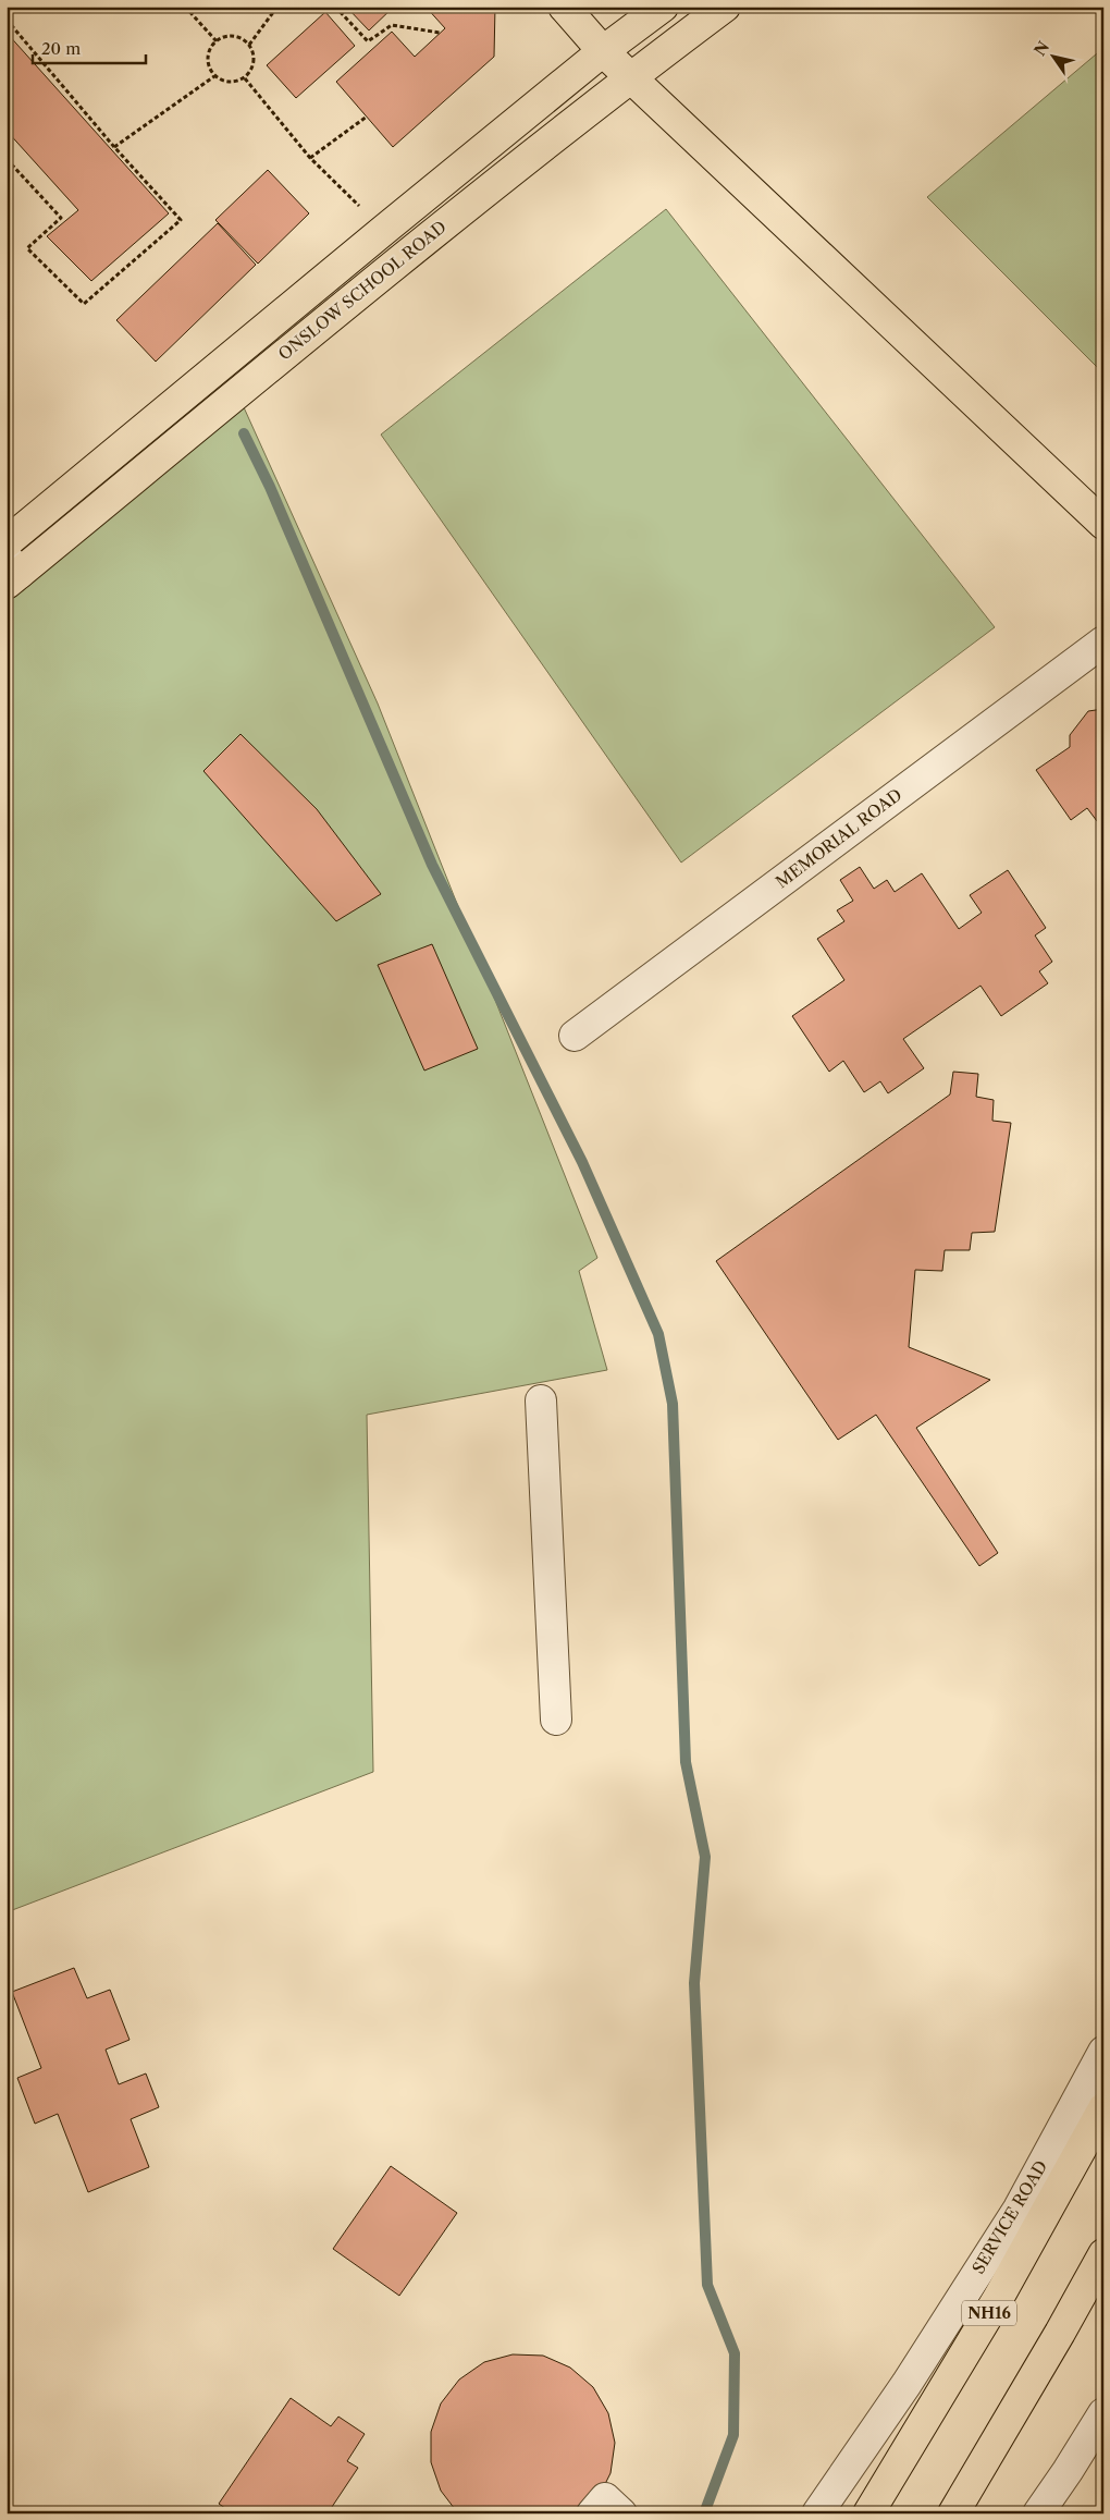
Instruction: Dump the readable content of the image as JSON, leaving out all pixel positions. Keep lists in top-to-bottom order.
{
  "streets": {
    "main road": ["ONSLOW SCHOOL ROAD", "NH16"],
    "street": ["MEMORIAL ROAD", "SERVICE ROAD"]
  },
  "scale_bar": "20 m",
  "north": "top left"
}
